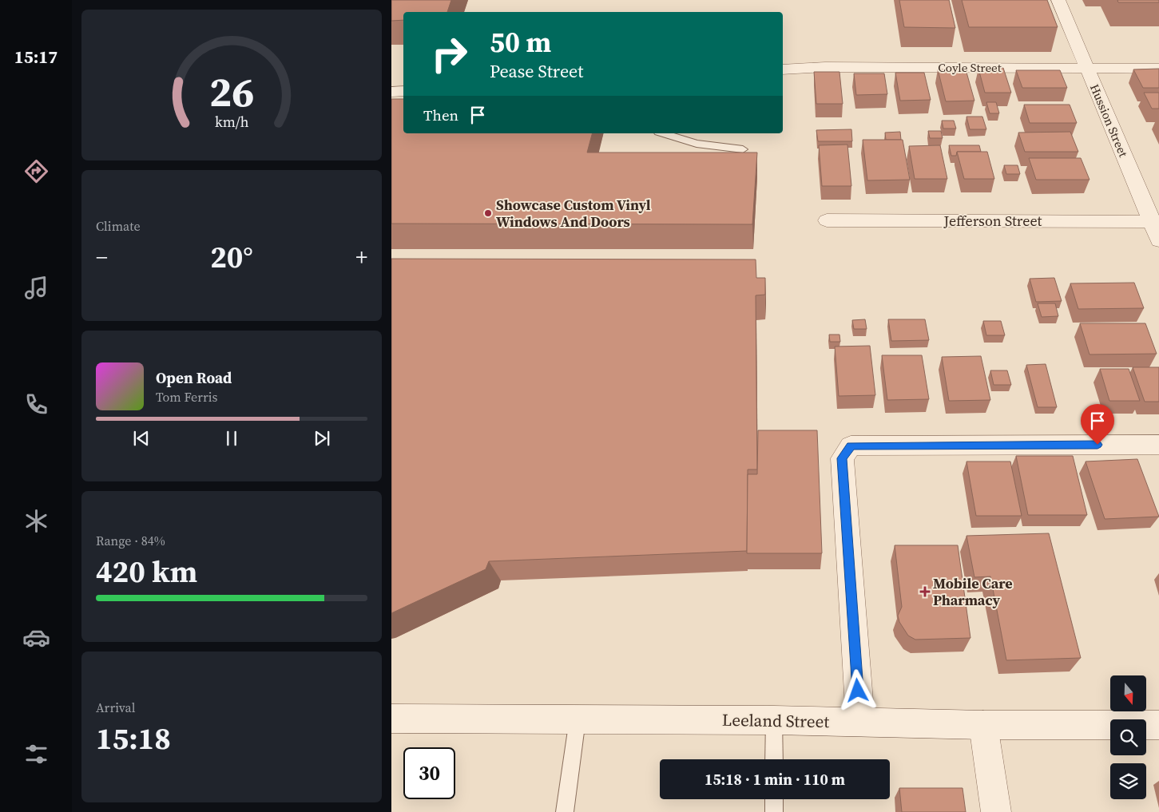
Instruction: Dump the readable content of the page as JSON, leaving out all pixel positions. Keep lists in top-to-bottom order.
{
  "streets": {
    "street": [
      "Coyle Street",
      "Hussion Street",
      "Jefferson Street",
      "Leeland Street"
    ]
  },
  "crossings": [
    ["Coyle Street", "Hussion Street"],
    ["Hussion Street", "Jefferson Street"]
  ],
  "places": {
    "other": ["Showcase Custom Vinyl Windows And Doors"],
    "health": ["Mobile Care Pharmacy"]
  },
  "north": "bottom",
  "page": {
    "tabs": "15:17",
    "turn": ["50 m", "Pease Street"],
    "then": "Then",
    "tile": [
      "Climate",
      ["Range · 84%", "420 km"],
      ["Arrival", "15:18"]
    ],
    "heat": ["−", "20°", "+"],
    "song": ["Open Road", "Tom Ferris"],
    "limit": "30",
    "trip": "15:18 · 1 min · 110 m",
    "gauge": ["26", "km/h"]
  }
}
